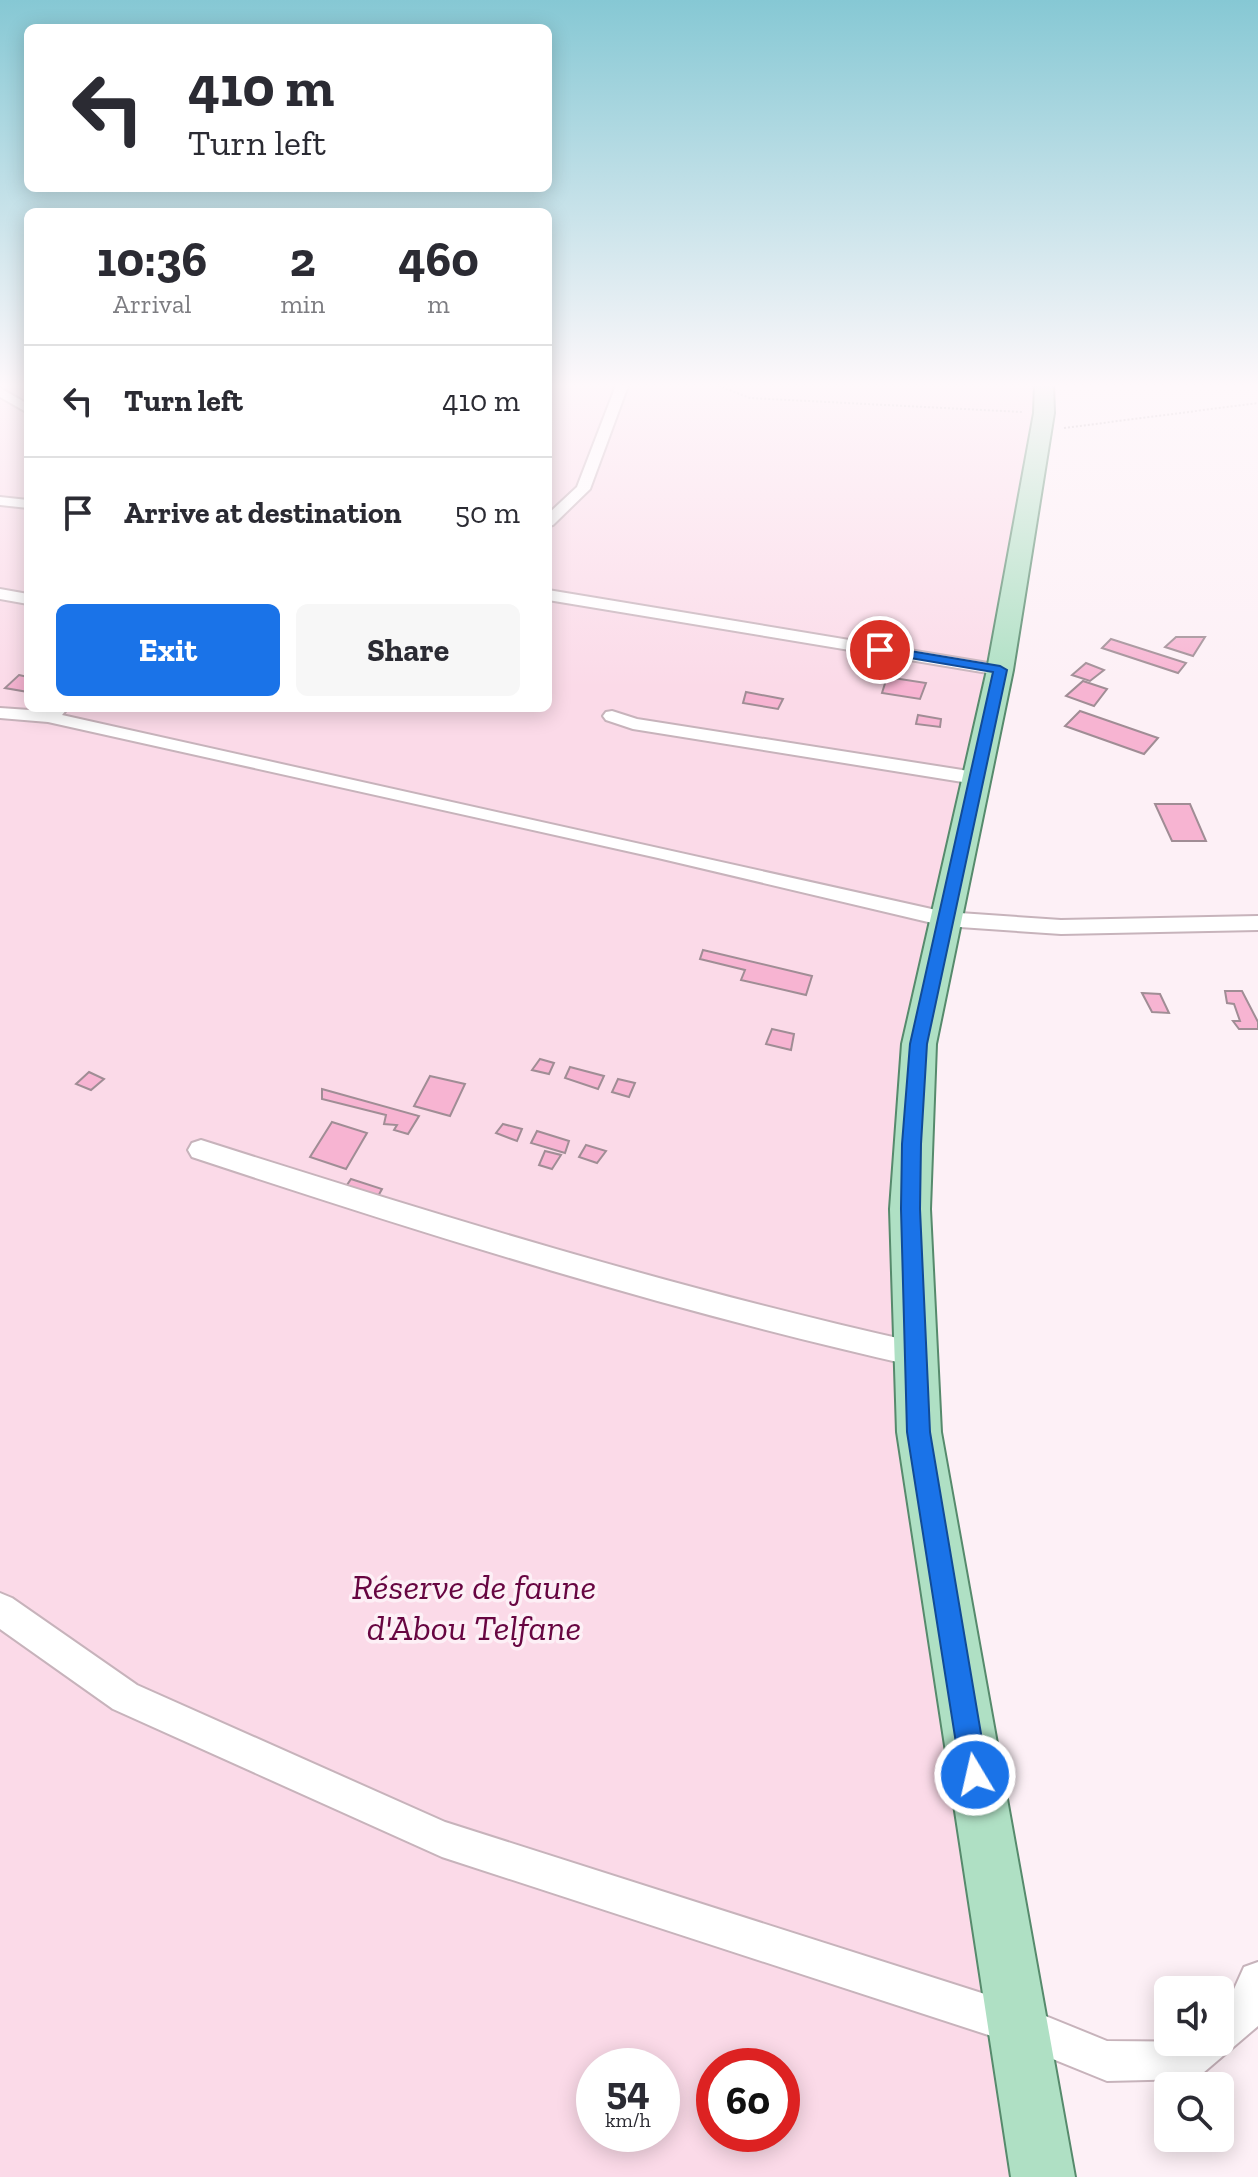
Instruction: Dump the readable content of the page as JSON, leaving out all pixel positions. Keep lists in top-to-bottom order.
{
  "parks": ["Réserve de faune d'Abou Telfane"],
  "page": {
    "turn": ["410 m", "Turn left"],
    "eta": [
      "10:36",
      "Arrival",
      "2",
      "min",
      "460",
      "m"
    ],
    "list": [
      {
        "name": "Turn left",
        "value": "410 m"
      },
      {
        "name": "Arrive at destination",
        "value": "50 m"
      }
    ],
    "buttons": ["Exit", "Share"],
    "speed": "54 km/h",
    "limit": "60"
  }
}
